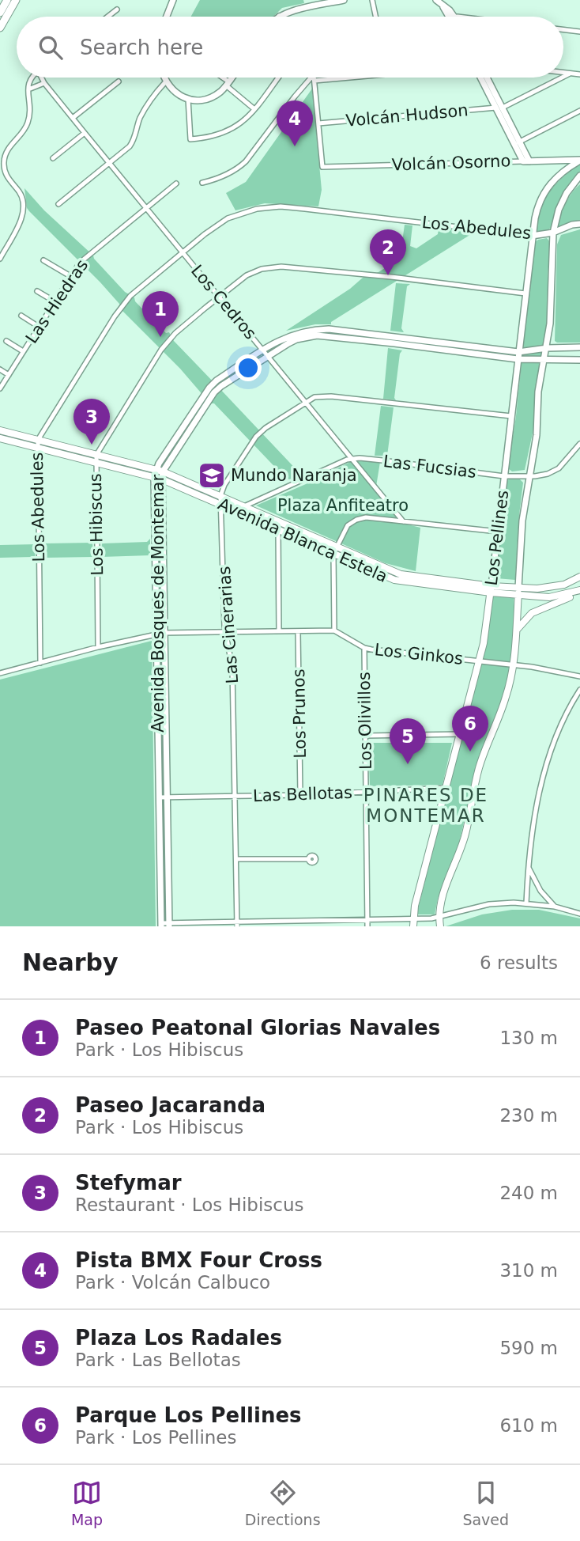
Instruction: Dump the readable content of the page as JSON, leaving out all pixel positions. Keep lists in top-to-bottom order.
{
  "streets": {
    "main road": ["Los Pellines", "Avenida Blanca Estela"],
    "street": [
      "Volcán Hudson",
      "Volcán Osorno",
      "Los Abedules",
      "Las Hiedras",
      "Los Cedros",
      "Las Fucsias",
      "Los Hibiscus",
      "Avenida Bosques de Montemar",
      "Las Cinerarias",
      "Los Ginkos",
      "Los Prunos",
      "Los Olivillos",
      "Las Bellotas"
    ]
  },
  "crossings": [
    ["Volcán Hudson", "Volcán Osorno"],
    ["Volcán Osorno", "Los Pellines"],
    ["Los Abedules", "Los Cedros"],
    ["Los Abedules", "Los Pellines"],
    ["Los Abedules", "Avenida Blanca Estela"],
    ["Las Hiedras", "Los Cedros"],
    ["Los Cedros", "Las Fucsias"],
    ["Los Cedros", "Los Hibiscus"],
    ["Los Cedros", "Avenida Bosques de Montemar"],
    ["Las Fucsias", "Los Pellines"],
    ["Las Fucsias", "Avenida Blanca Estela"],
    ["Los Hibiscus", "Los Pellines"],
    ["Los Hibiscus", "Avenida Blanca Estela"],
    ["Los Pellines", "Avenida Blanca Estela"],
    ["Los Pellines", "Avenida Bosques de Montemar"],
    ["Los Pellines", "Los Ginkos"],
    ["Los Pellines", "Las Bellotas"],
    ["Avenida Blanca Estela", "Avenida Bosques de Montemar"],
    ["Avenida Blanca Estela", "Las Cinerarias"],
    ["Avenida Bosques de Montemar", "Las Bellotas"],
    ["Las Cinerarias", "Las Bellotas"],
    ["Los Ginkos", "Los Olivillos"],
    ["Los Prunos", "Las Bellotas"],
    ["Los Olivillos", "Las Bellotas"]
  ],
  "districts": ["PINARES DE MONTEMAR"],
  "parks": ["Plaza Anfiteatro"],
  "places": {
    "school or university": ["Mundo Naranja"]
  },
  "page": {
    "search": "Search here",
    "pins": [
      "4",
      "2",
      "1",
      "3",
      "6",
      "5"
    ],
    "heading": ["Nearby", "6 results"],
    "list": [
      {
        "mark": "1",
        "name": "Paseo Peatonal Glorias Navales",
        "note": "Park · Los Hibiscus",
        "value": "130 m"
      },
      {
        "mark": "2",
        "name": "Paseo Jacaranda",
        "note": "Park · Los Hibiscus",
        "value": "230 m"
      },
      {
        "mark": "3",
        "name": "Stefymar",
        "note": "Restaurant · Los Hibiscus",
        "value": "240 m"
      },
      {
        "mark": "4",
        "name": "Pista BMX Four Cross",
        "note": "Park · Volcán Calbuco",
        "value": "310 m"
      },
      {
        "mark": "5",
        "name": "Plaza Los Radales",
        "note": "Park · Las Bellotas",
        "value": "590 m"
      },
      {
        "mark": "6",
        "name": "Parque Los Pellines",
        "note": "Park · Los Pellines",
        "value": "610 m"
      }
    ],
    "nav": ["Map", "Directions", "Saved"]
  }
}
